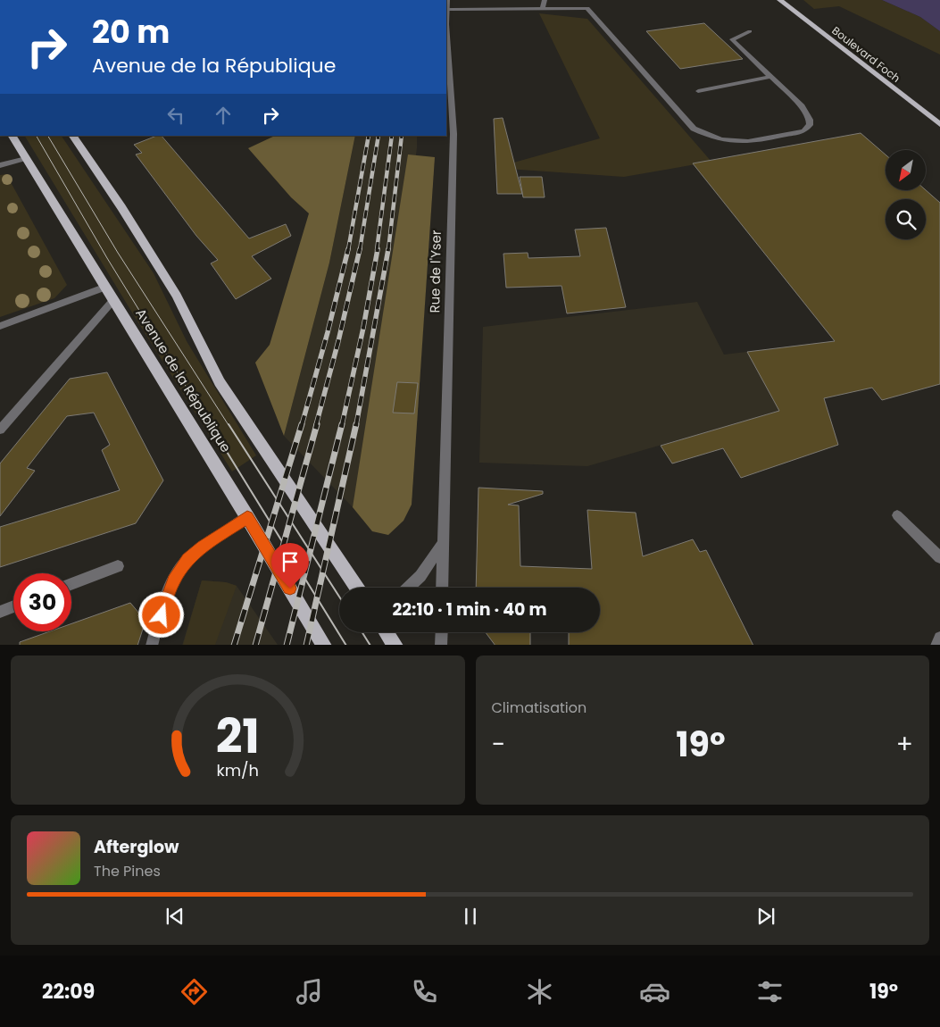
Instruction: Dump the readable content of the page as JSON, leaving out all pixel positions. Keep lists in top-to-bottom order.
{
  "streets": {
    "main road": ["Boulevard Foch", "Avenue de la République"],
    "street": ["Rue de l'Yser"]
  },
  "north": "bottom left",
  "page": {
    "turn": ["20 m", "Avenue de la République"],
    "limit": "30",
    "trip": "22:10 · 1 min · 40 m",
    "tile": "Climatisation",
    "heat": ["−", "19°", "+"],
    "song": ["Afterglow", "The Pines"],
    "tabs": ["22:09", "19°"],
    "gauge": ["21", "km/h"]
  }
}
